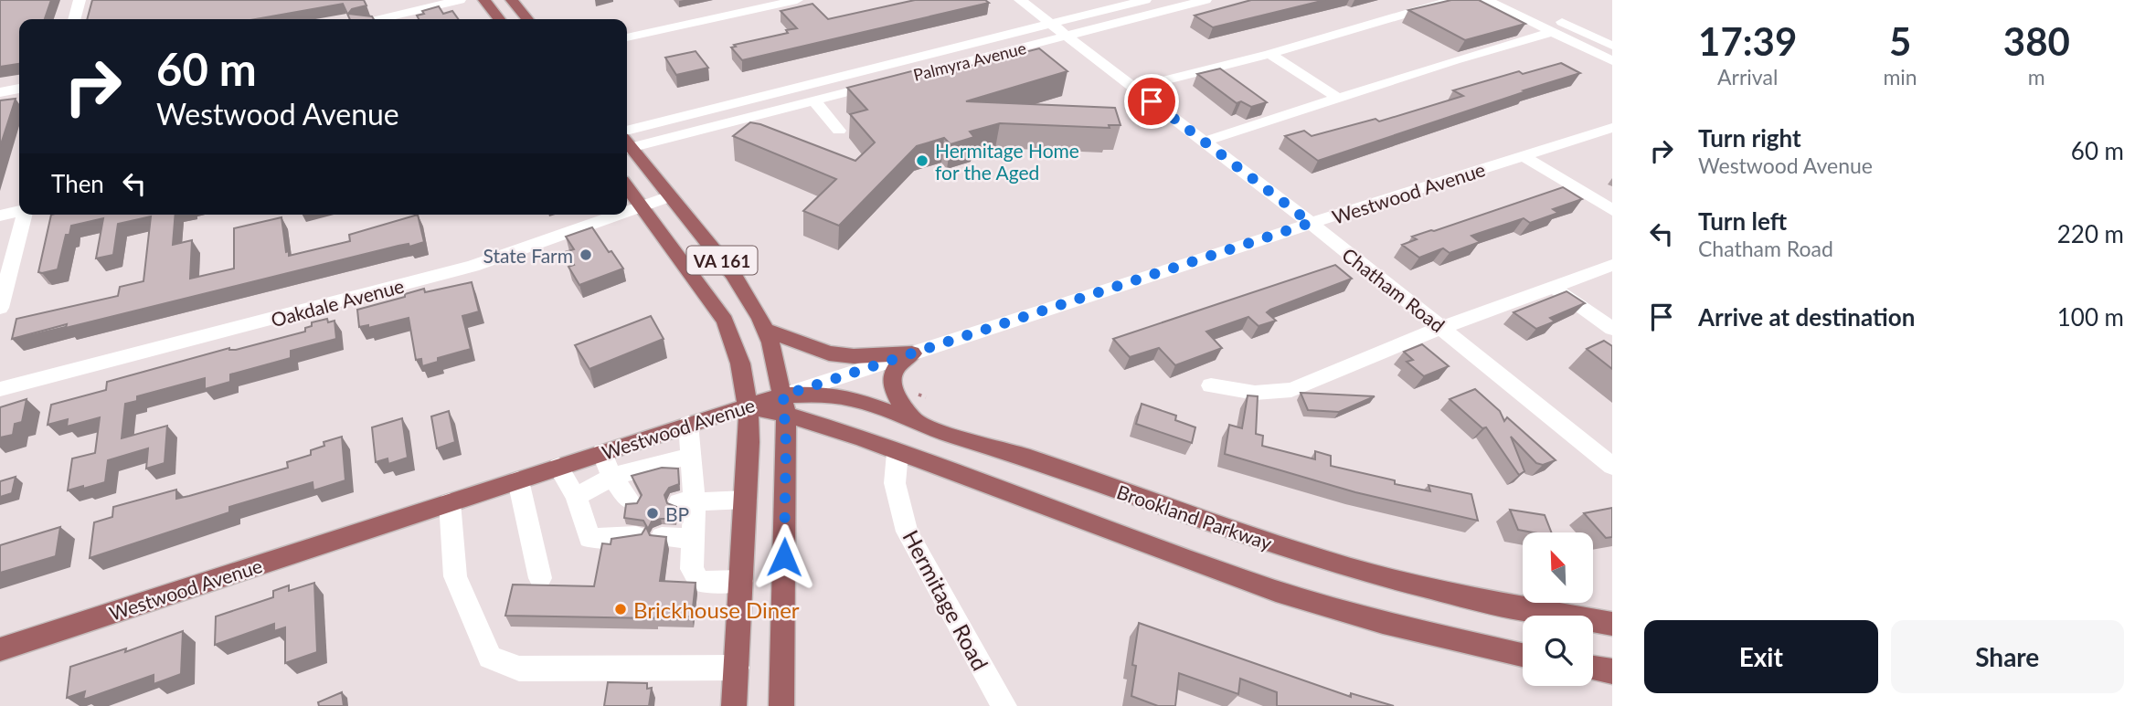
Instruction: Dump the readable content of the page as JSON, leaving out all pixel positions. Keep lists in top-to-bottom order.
{
  "streets": {
    "main road": ["Westwood Avenue", "VA 161", "Brookland Parkway"],
    "street": [
      "Palmyra Avenue",
      "Chatham Road",
      "Oakdale Avenue",
      "Hermitage Road"
    ]
  },
  "crossings": [
    ["Palmyra Avenue", "Chatham Road"],
    ["Westwood Avenue", "VA 161"],
    ["Westwood Avenue", "Chatham Road"],
    ["Westwood Avenue", "Brookland Parkway"],
    ["VA 161", "Oakdale Avenue"],
    ["VA 161", "Brookland Parkway"],
    ["Brookland Parkway", "Hermitage Road"]
  ],
  "places": [
    "Hermitage Home for the Aged",
    "State Farm",
    "BP",
    "Brickhouse Diner"
  ],
  "north": "top left",
  "page": {
    "eta": [
      "17:39",
      "Arrival",
      "5",
      "min",
      "380",
      "m"
    ],
    "turn": ["60 m", "Westwood Avenue"],
    "list": [
      {
        "name": "Turn right",
        "note": "Westwood Avenue",
        "value": "60 m"
      },
      {
        "name": "Turn left",
        "note": "Chatham Road",
        "value": "220 m"
      },
      {
        "name": "Arrive at destination",
        "value": "100 m"
      }
    ],
    "then": "Then",
    "buttons": ["Exit", "Share"]
  }
}
